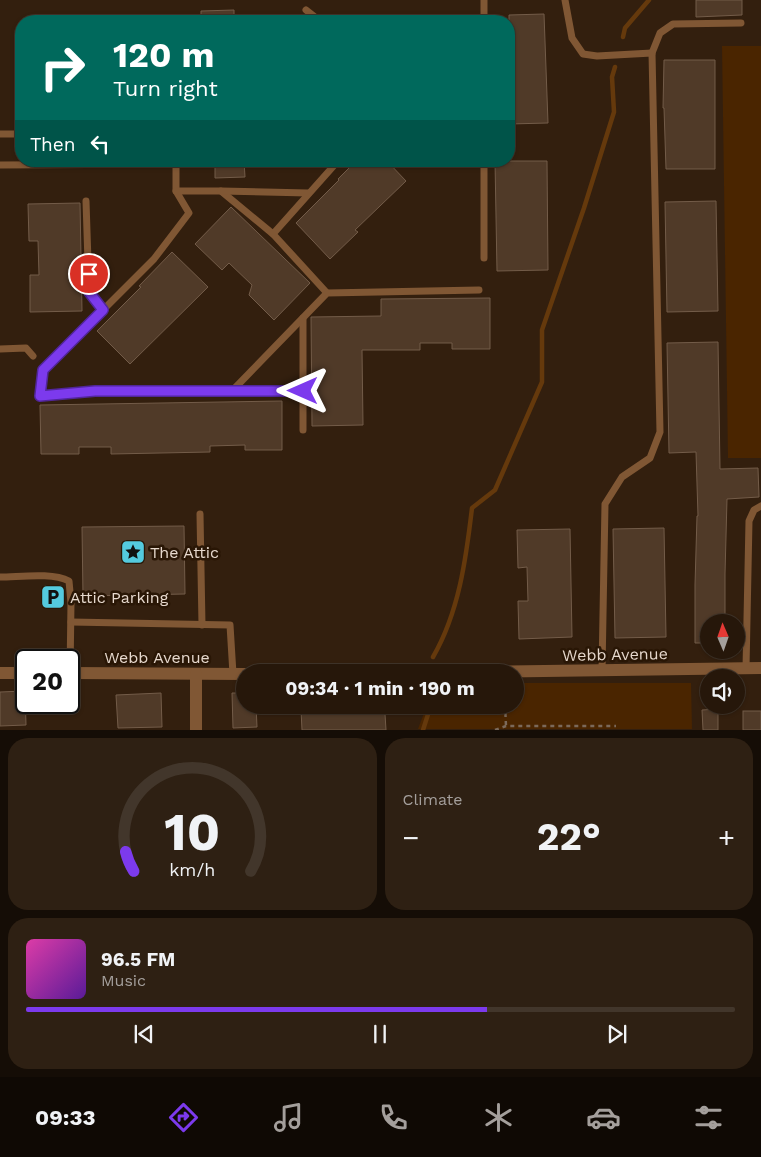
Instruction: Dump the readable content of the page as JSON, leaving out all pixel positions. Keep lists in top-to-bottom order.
{
  "streets": {
    "street": ["Webb Avenue"]
  },
  "places": {
    "place": ["The Attic"],
    "parking": ["Attic Parking"]
  },
  "north": "top",
  "page": {
    "turn": ["120 m", "Turn right"],
    "then": "Then",
    "limit": "20",
    "trip": "09:34 · 1 min · 190 m",
    "tile": "Climate",
    "heat": ["−", "22°", "+"],
    "song": ["96.5 FM", "Music"],
    "tabs": "09:33",
    "gauge": ["10", "km/h"]
  }
}
